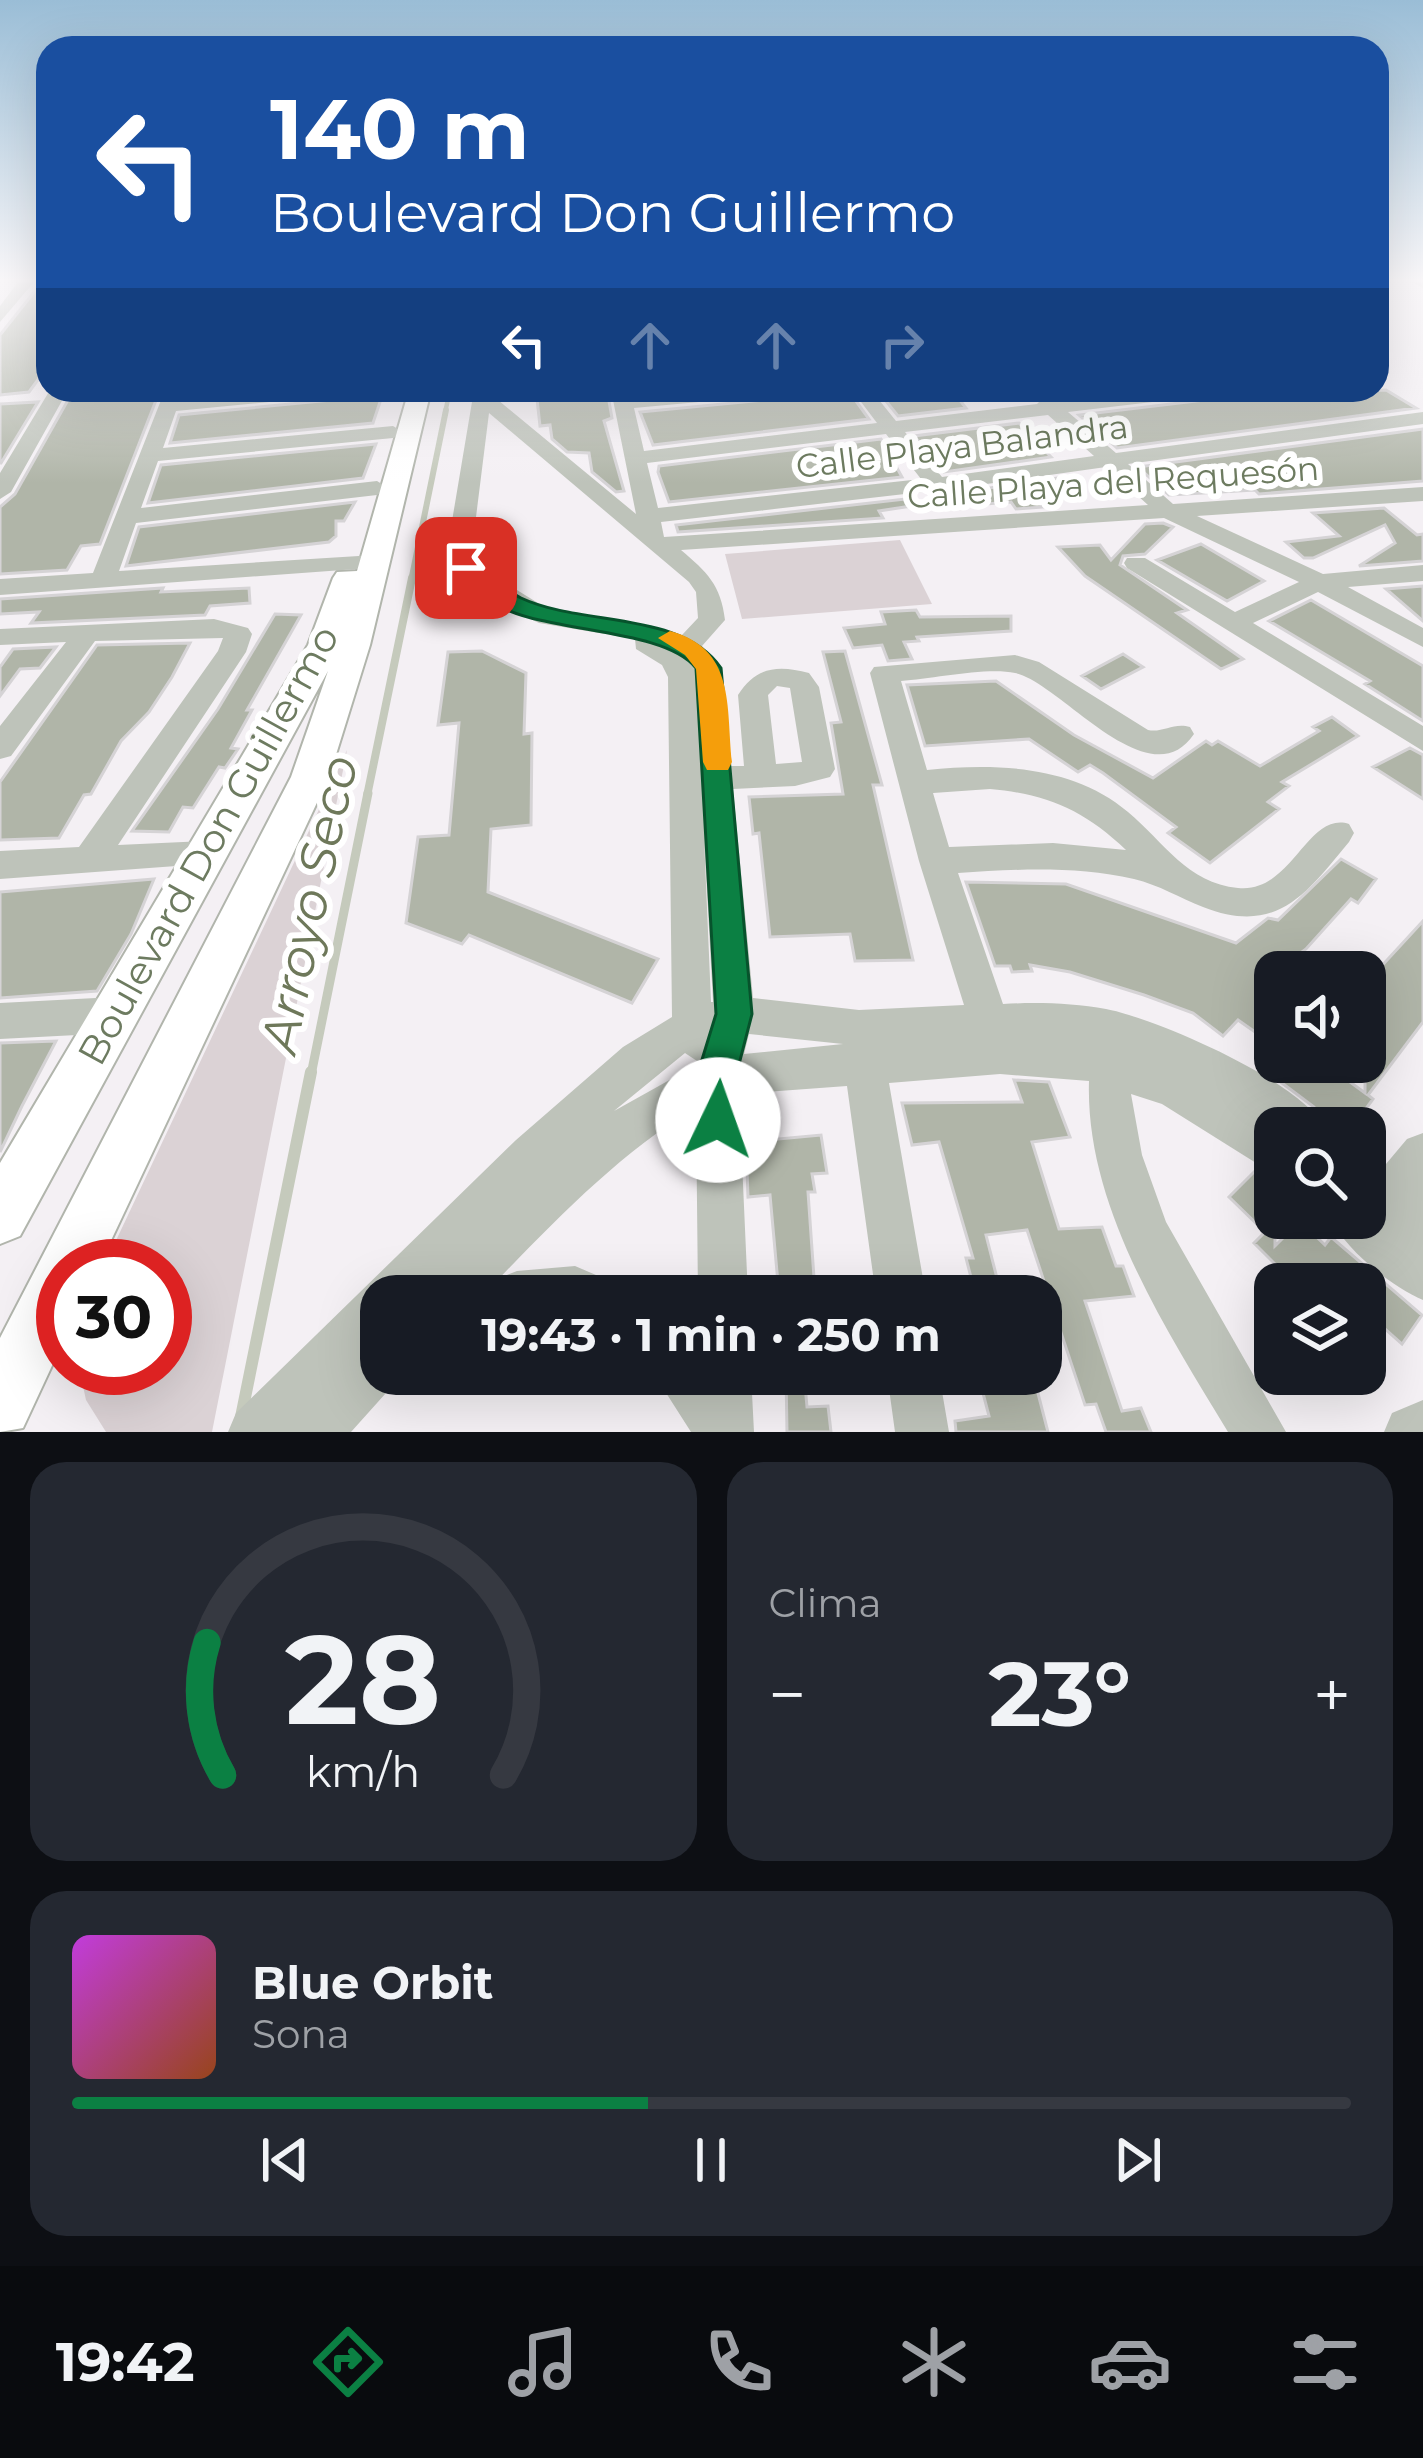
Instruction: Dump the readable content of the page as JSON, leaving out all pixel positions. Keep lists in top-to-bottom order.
{
  "streets": {
    "main road": ["Boulevard Don Guillermo"],
    "street": ["Calle Playa Balandra", "Calle Playa del Requesón"]
  },
  "crossings": [
    ["Calle Playa Balandra", "Calle Playa del Requesón"]
  ],
  "water": ["Arroyo Seco"],
  "page": {
    "turn": ["140 m", "Boulevard Don Guillermo"],
    "limit": "30",
    "trip": "19:43 · 1 min · 250 m",
    "tile": "Clima",
    "heat": ["−", "23°", "+"],
    "song": ["Blue Orbit", "Sona"],
    "tabs": "19:42",
    "gauge": ["28", "km/h"]
  }
}
